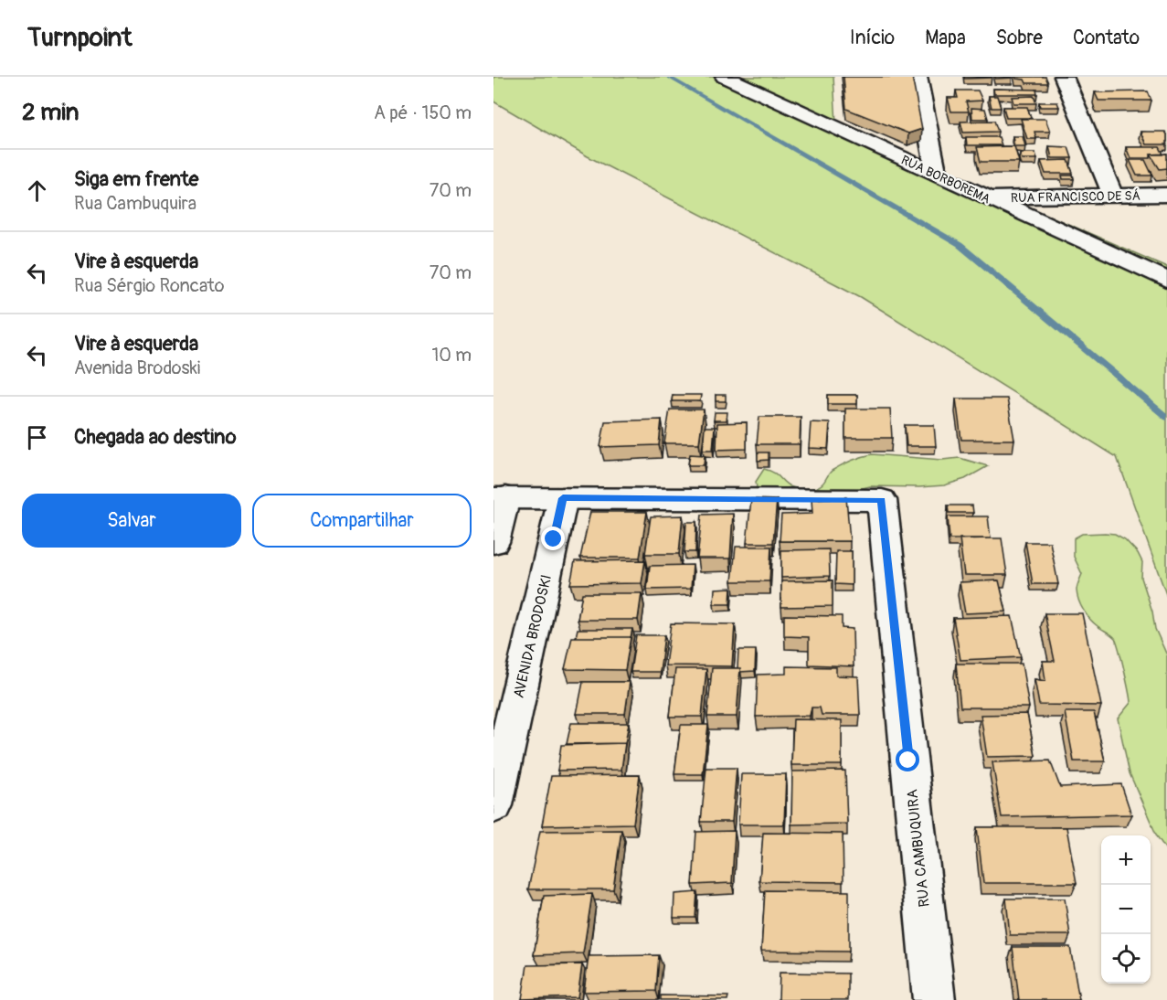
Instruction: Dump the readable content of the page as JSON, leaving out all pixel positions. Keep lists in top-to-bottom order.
{
  "streets": {
    "street": [
      "RUA BORBOREMA",
      "RUA FRANCISCO DE SÁ",
      "AVENIDA BRODOSKI",
      "RUA CAMBUQUIRA"
    ]
  },
  "crossings": [
    ["RUA BORBOREMA", "RUA FRANCISCO DE SÁ"],
    ["AVENIDA BRODOSKI", "RUA CAMBUQUIRA"]
  ],
  "page": {
    "header": "Turnpoint",
    "nav": [
      "Início",
      "Mapa",
      "Sobre",
      "Contato"
    ],
    "heading": ["2 min", "A pé · 150 m"],
    "list": [
      ["Siga em frente", "Rua Cambuquira", "70 m"],
      ["Vire à esquerda", "Rua Sérgio Roncato", "70 m"],
      ["Vire à esquerda", "Avenida Brodoski", "10 m"],
      "Chegada ao destino"
    ],
    "buttons": ["Salvar", "Compartilhar"],
    "map_buttons": ["+", "−"]
  }
}
